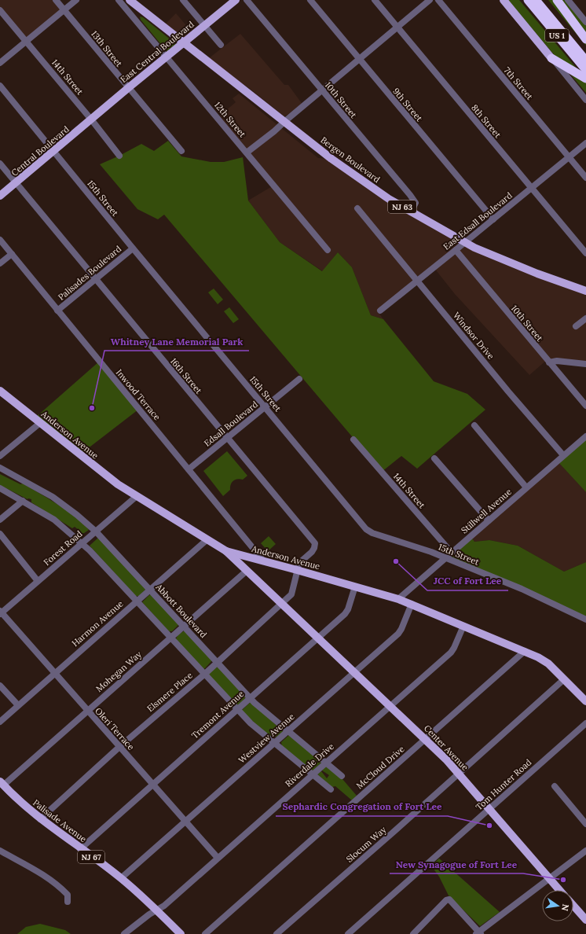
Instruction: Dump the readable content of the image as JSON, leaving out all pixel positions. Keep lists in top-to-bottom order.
{
  "streets": {
    "highway": ["US 1"],
    "main road": [
      "East Central Boulevard",
      "Central Boulevard",
      "Bergen Boulevard",
      "NJ 63",
      "Anderson Avenue",
      "Center Avenue",
      "Palisade Avenue",
      "NJ 67"
    ],
    "street": [
      "13th Street",
      "14th Street",
      "7th Street",
      "10th Street",
      "9th Street",
      "12th Street",
      "8th Street",
      "15th Street",
      "East Edsall Boulevard",
      "Palisades Boulevard",
      "Windsor Drive",
      "16th Street",
      "Inwood Terrace",
      "Edsall Boulevard",
      "Stillwell Avenue",
      "Forest Road",
      "Abbott Boulevard",
      "Harmon Avenue",
      "Mohegan Way",
      "Elsmere Place",
      "Tremont Avenue",
      "Oleri Terrace",
      "Westview Avenue",
      "Riverdale Drive",
      "McCloud Drive",
      "Tom Hunter Road",
      "Slocum Way"
    ]
  },
  "crossings": [
    ["13th Street", "East Central Boulevard"],
    ["East Central Boulevard", "14th Street"],
    ["East Central Boulevard", "12th Street"],
    ["East Central Boulevard", "Central Boulevard"],
    ["East Central Boulevard", "Bergen Boulevard"],
    ["14th Street", "Central Boulevard"],
    ["14th Street", "Stillwell Avenue"],
    ["7th Street", "East Edsall Boulevard"],
    ["10th Street", "Bergen Boulevard"],
    ["10th Street", "East Edsall Boulevard"],
    ["9th Street", "East Edsall Boulevard"],
    ["8th Street", "East Edsall Boulevard"],
    ["Central Boulevard", "15th Street"],
    ["Central Boulevard", "16th Street"],
    ["Bergen Boulevard", "East Edsall Boulevard"],
    ["15th Street", "Palisades Boulevard"],
    ["15th Street", "Edsall Boulevard"],
    ["15th Street", "Stillwell Avenue"],
    ["East Edsall Boulevard", "Windsor Drive"],
    ["Palisades Boulevard", "16th Street"],
    ["Palisades Boulevard", "Inwood Terrace"],
    ["Windsor Drive", "Stillwell Avenue"],
    ["16th Street", "Edsall Boulevard"],
    ["16th Street", "Anderson Avenue"],
    ["Inwood Terrace", "Edsall Boulevard"],
    ["Inwood Terrace", "Anderson Avenue"],
    ["Anderson Avenue", "Stillwell Avenue"],
    ["Anderson Avenue", "Forest Road"],
    ["Anderson Avenue", "Harmon Avenue"],
    ["Anderson Avenue", "Tremont Avenue"],
    ["Anderson Avenue", "Westview Avenue"],
    ["Anderson Avenue", "Center Avenue"],
    ["Anderson Avenue", "Riverdale Drive"],
    ["Anderson Avenue", "McCloud Drive"],
    ["Anderson Avenue", "Slocum Way"],
    ["Forest Road", "Abbott Boulevard"],
    ["Forest Road", "Oleri Terrace"],
    ["Abbott Boulevard", "Harmon Avenue"],
    ["Abbott Boulevard", "Mohegan Way"],
    ["Abbott Boulevard", "Elsmere Place"],
    ["Abbott Boulevard", "Tremont Avenue"],
    ["Abbott Boulevard", "Westview Avenue"],
    ["Abbott Boulevard", "Riverdale Drive"],
    ["Harmon Avenue", "Oleri Terrace"],
    ["Mohegan Way", "Oleri Terrace"],
    ["Mohegan Way", "Center Avenue"],
    ["Mohegan Way", "Palisade Avenue"],
    ["Elsmere Place", "Oleri Terrace"],
    ["Elsmere Place", "Center Avenue"],
    ["Elsmere Place", "Palisade Avenue"],
    ["Tremont Avenue", "Oleri Terrace"],
    ["Tremont Avenue", "Center Avenue"],
    ["Tremont Avenue", "Palisade Avenue"],
    ["Oleri Terrace", "Westview Avenue"],
    ["Oleri Terrace", "Riverdale Drive"],
    ["Westview Avenue", "Center Avenue"],
    ["Westview Avenue", "Palisade Avenue"],
    ["Center Avenue", "Riverdale Drive"],
    ["Center Avenue", "McCloud Drive"],
    ["Center Avenue", "Tom Hunter Road"],
    ["Center Avenue", "Slocum Way"],
    ["Riverdale Drive", "Palisade Avenue"]
  ],
  "places": [
    "Whitney Lane Memorial Park",
    "JCC of Fort Lee",
    "Sephardic Congregation of Fort Lee",
    "New Synagogue of Fort Lee"
  ],
  "north": "right"
}
